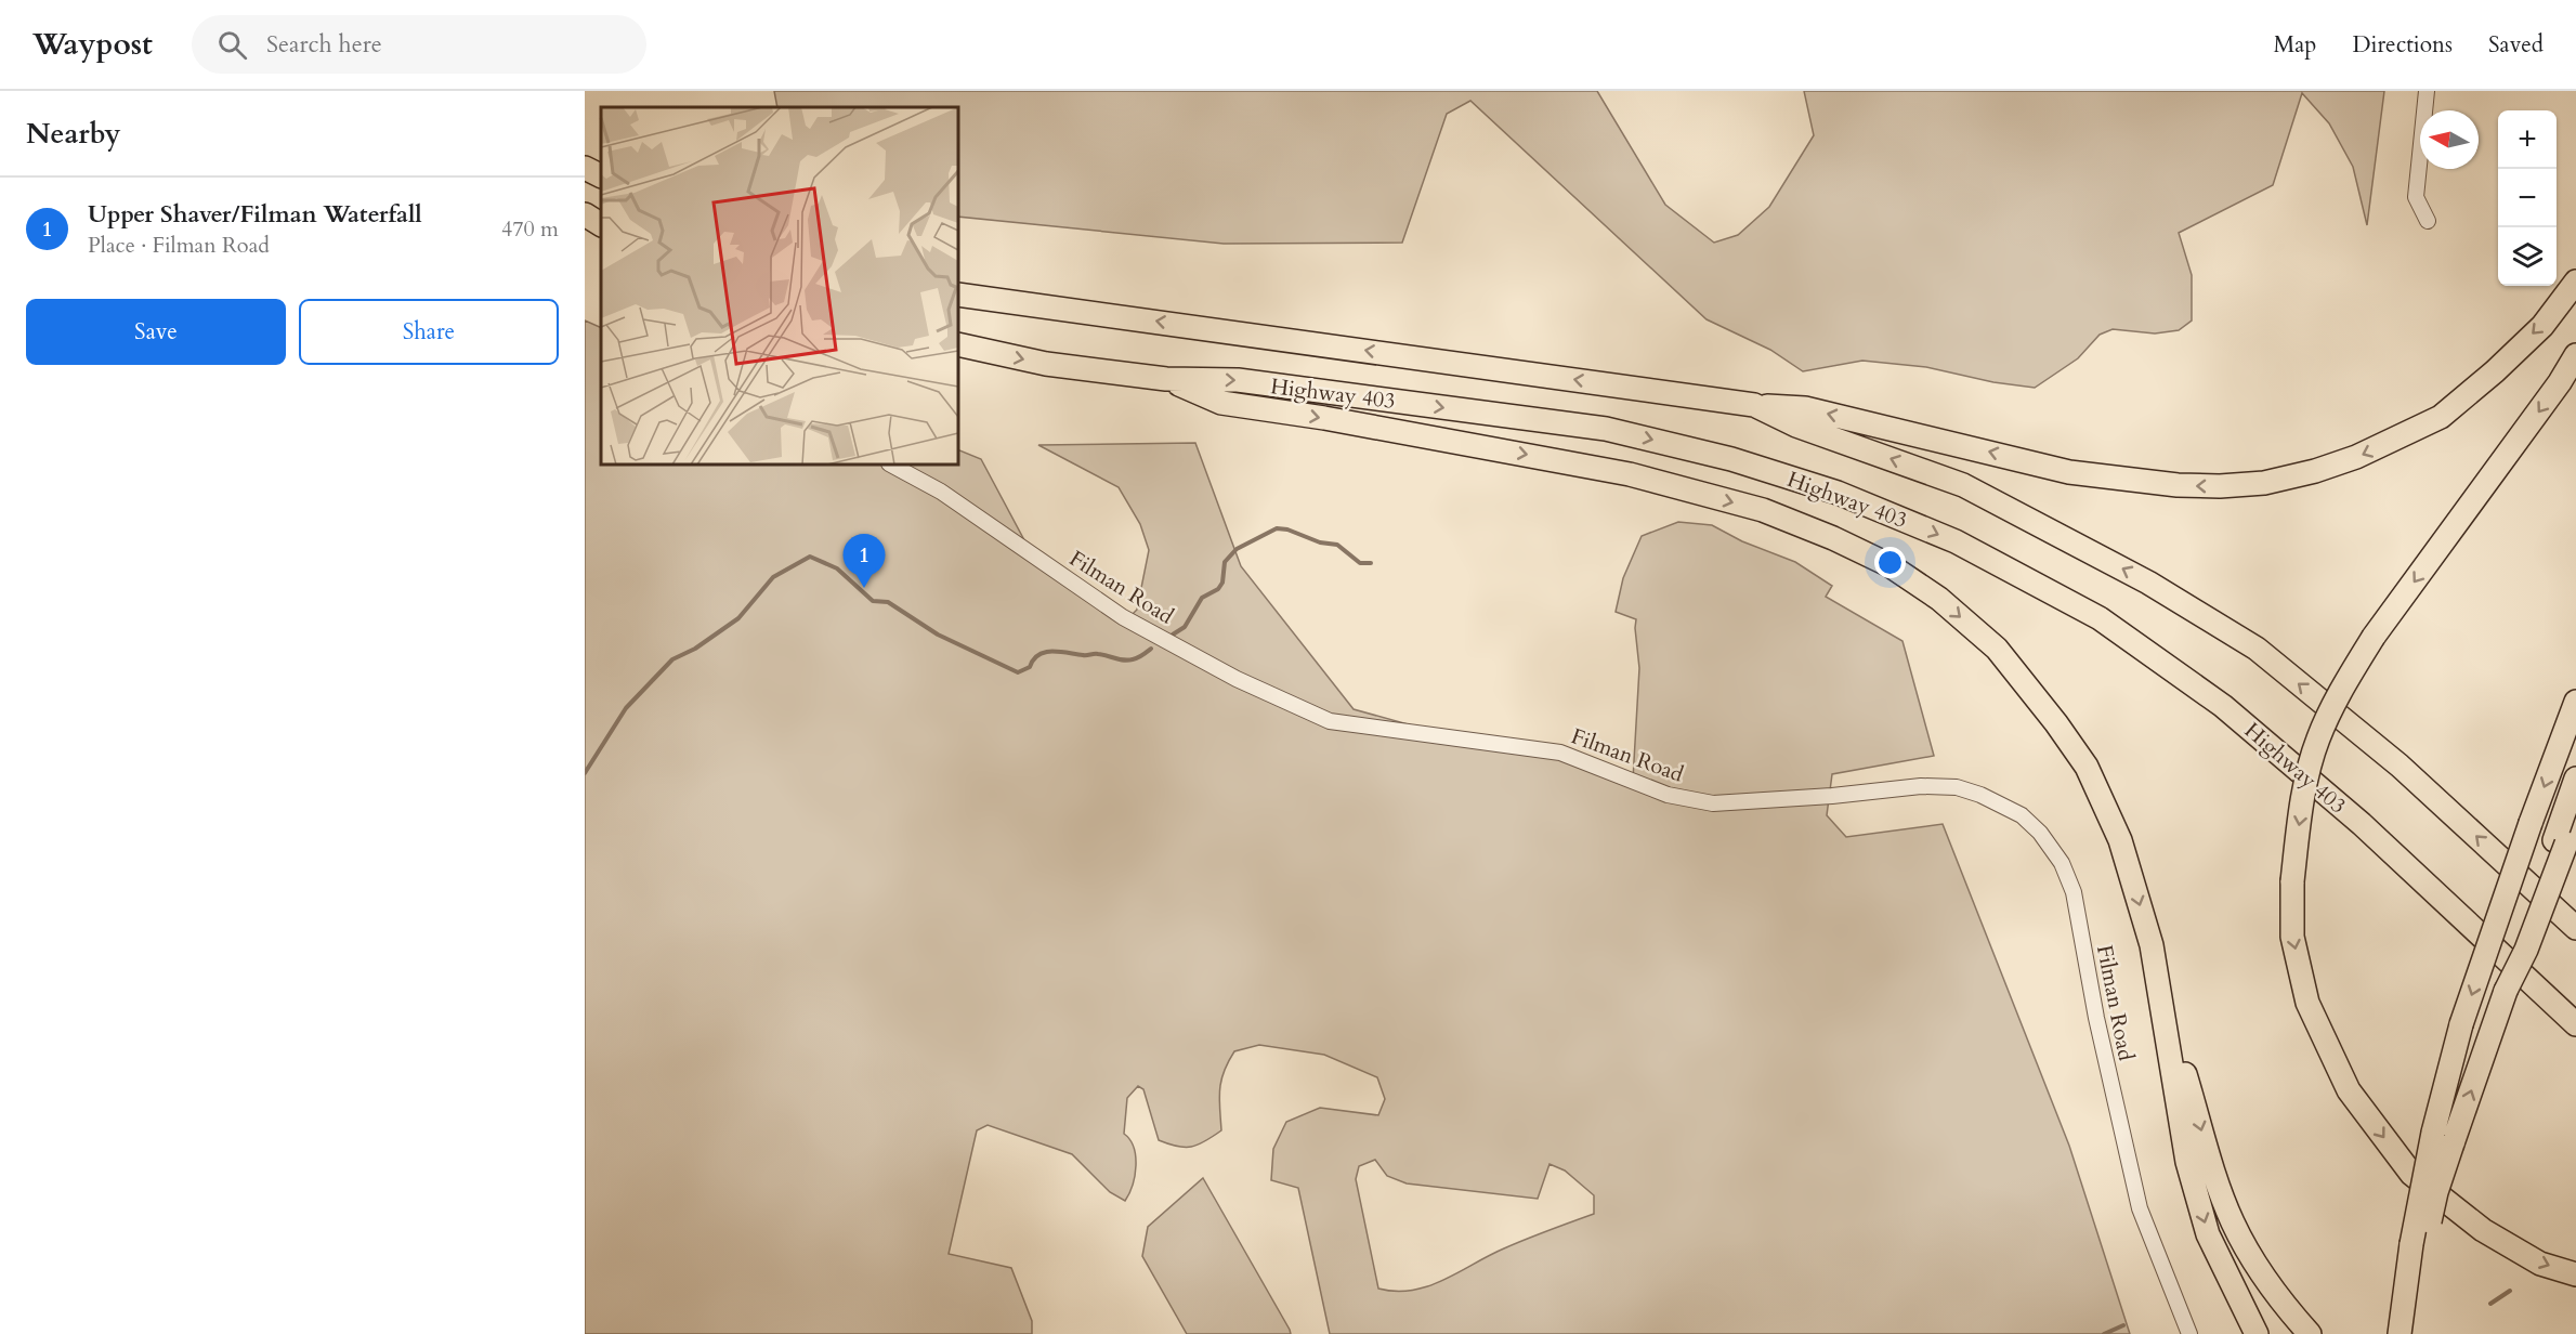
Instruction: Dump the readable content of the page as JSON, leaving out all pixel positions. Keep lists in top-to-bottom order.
{
  "streets": {
    "highway": ["Highway 403"],
    "street": ["Filman Road"]
  },
  "north": "left",
  "page": {
    "header": "Waypost",
    "search": "Search here",
    "nav": ["Map", "Directions", "Saved"],
    "heading": "Nearby",
    "map_buttons": ["+", "−"],
    "list": [
      {
        "mark": "1",
        "name": "Upper Shaver/Filman Waterfall",
        "note": "Place · Filman Road",
        "value": "470 m"
      }
    ],
    "buttons": ["Save", "Share"],
    "pins": "1"
  }
}
